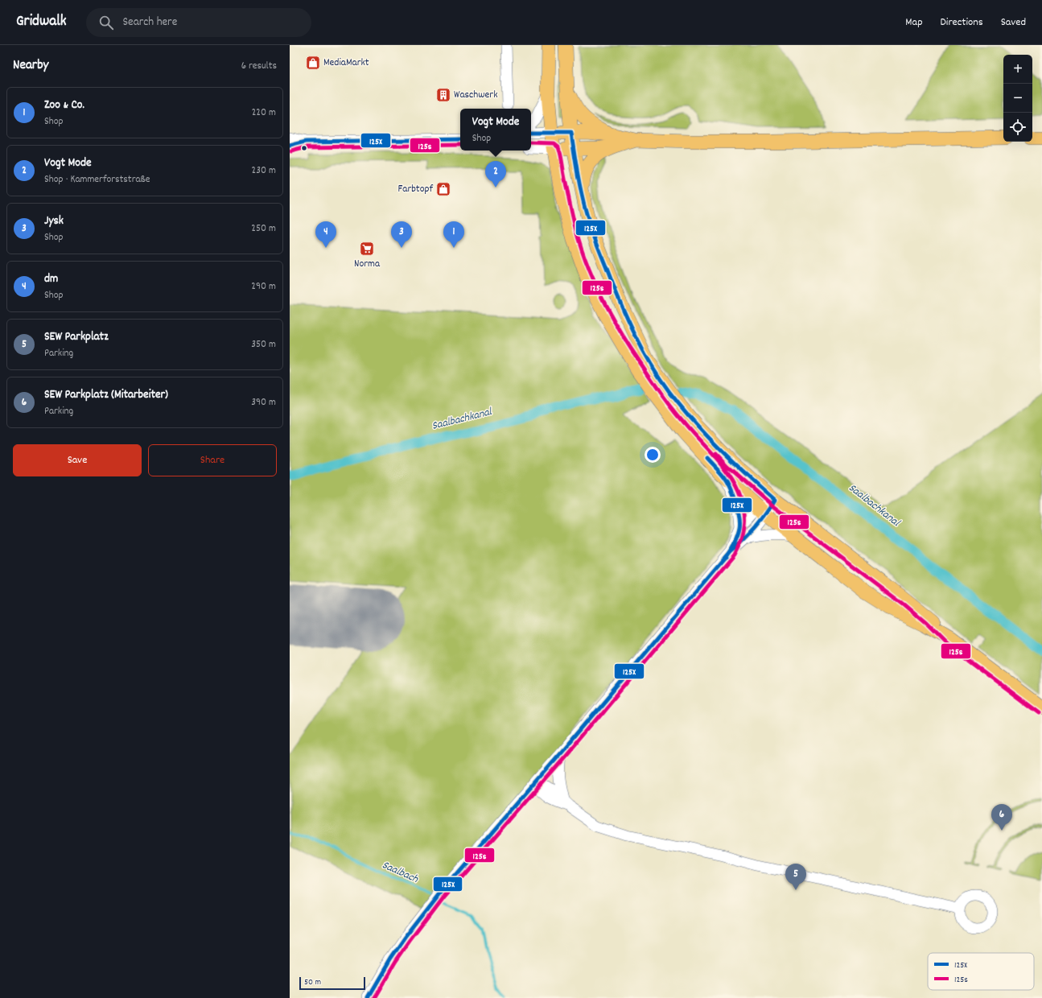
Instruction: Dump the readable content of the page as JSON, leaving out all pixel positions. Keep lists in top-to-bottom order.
{
  "water": ["Saalbachkanal", "Saalbach"],
  "places": {
    "shop": ["MediaMarkt", "Farbtopf"],
    "building": ["Waschwerk"],
    "supermarket": ["Norma"]
  },
  "lines": ["transit line 125X", "transit line 125s"],
  "legend": ["125X", "125s"],
  "scale_bar": "50 m",
  "page": {
    "header": "Gridwalk",
    "search": "Search here",
    "nav": ["Map", "Directions", "Saved"],
    "heading": ["Nearby", "6 results"],
    "map_buttons": ["+", "−"],
    "list": [
      {
        "mark": "1",
        "name": "Zoo & Co.",
        "note": "Shop",
        "value": "220 m"
      },
      {
        "mark": "2",
        "name": "Vogt Mode",
        "note": "Shop · Kammerforststraße",
        "value": "230 m"
      },
      {
        "mark": "3",
        "name": "Jysk",
        "note": "Shop",
        "value": "250 m"
      },
      {
        "mark": "4",
        "name": "dm",
        "note": "Shop",
        "value": "290 m"
      },
      {
        "mark": "5",
        "name": "SEW Parkplatz",
        "note": "Parking",
        "value": "350 m"
      },
      {
        "mark": "6",
        "name": "SEW Parkplatz (Mitarbeiter)",
        "note": "Parking",
        "value": "390 m"
      }
    ],
    "popup": ["Vogt Mode", "Shop"],
    "pins": [
      "2",
      "1",
      "3",
      "4",
      "6",
      "5"
    ],
    "buttons": ["Save", "Share"],
    "scale": "50 m"
  }
}
